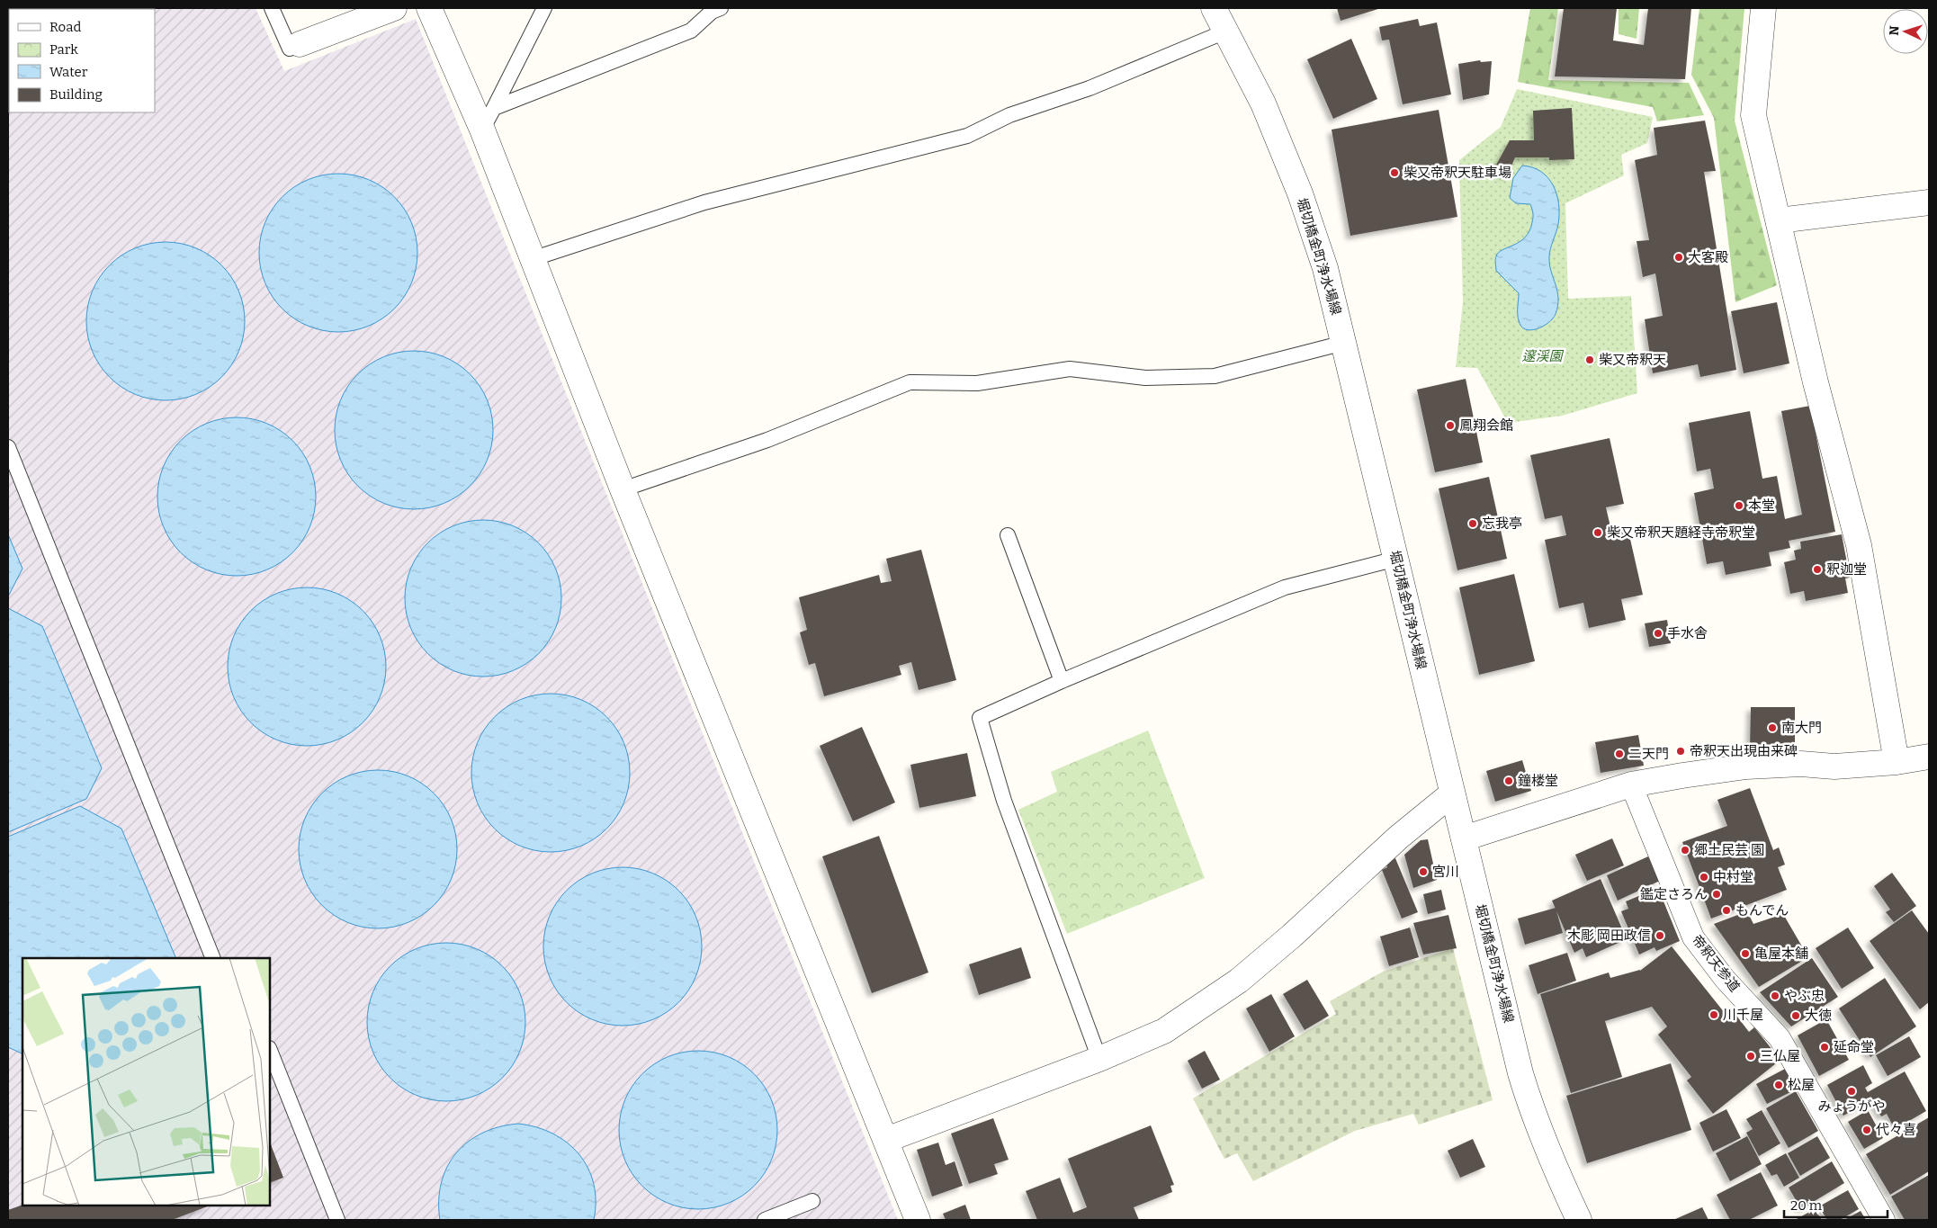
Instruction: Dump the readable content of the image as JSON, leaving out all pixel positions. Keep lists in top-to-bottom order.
{
  "streets": {
    "street": ["堀切橋金町浄水場線", "帝釈天参道"]
  },
  "parks": ["邃渓園"],
  "places": [
    "柴又帝釈天駐車場",
    "大客殿",
    "柴又帝釈天",
    "鳳翔会館",
    "本堂",
    "忘我亭",
    "柴又帝釈天題経寺帝釈堂",
    "釈迦堂",
    "手水舎",
    "南大門",
    "帝釈天出現由来碑",
    "ニ天門",
    "鐘楼堂",
    "郷土民芸 園",
    "宮川",
    "中村堂",
    "鑑定さろん",
    "もんでん",
    "木彫 岡田政信",
    "亀屋本舗",
    "やぶ忠",
    "川千屋",
    "大徳",
    "延命堂",
    "三仏屋",
    "松屋",
    "みょうがや",
    "代々喜"
  ],
  "legend": [
    "Road",
    "Park",
    "Water",
    "Building"
  ],
  "scale_bar": "20 m",
  "north": "left"
}
